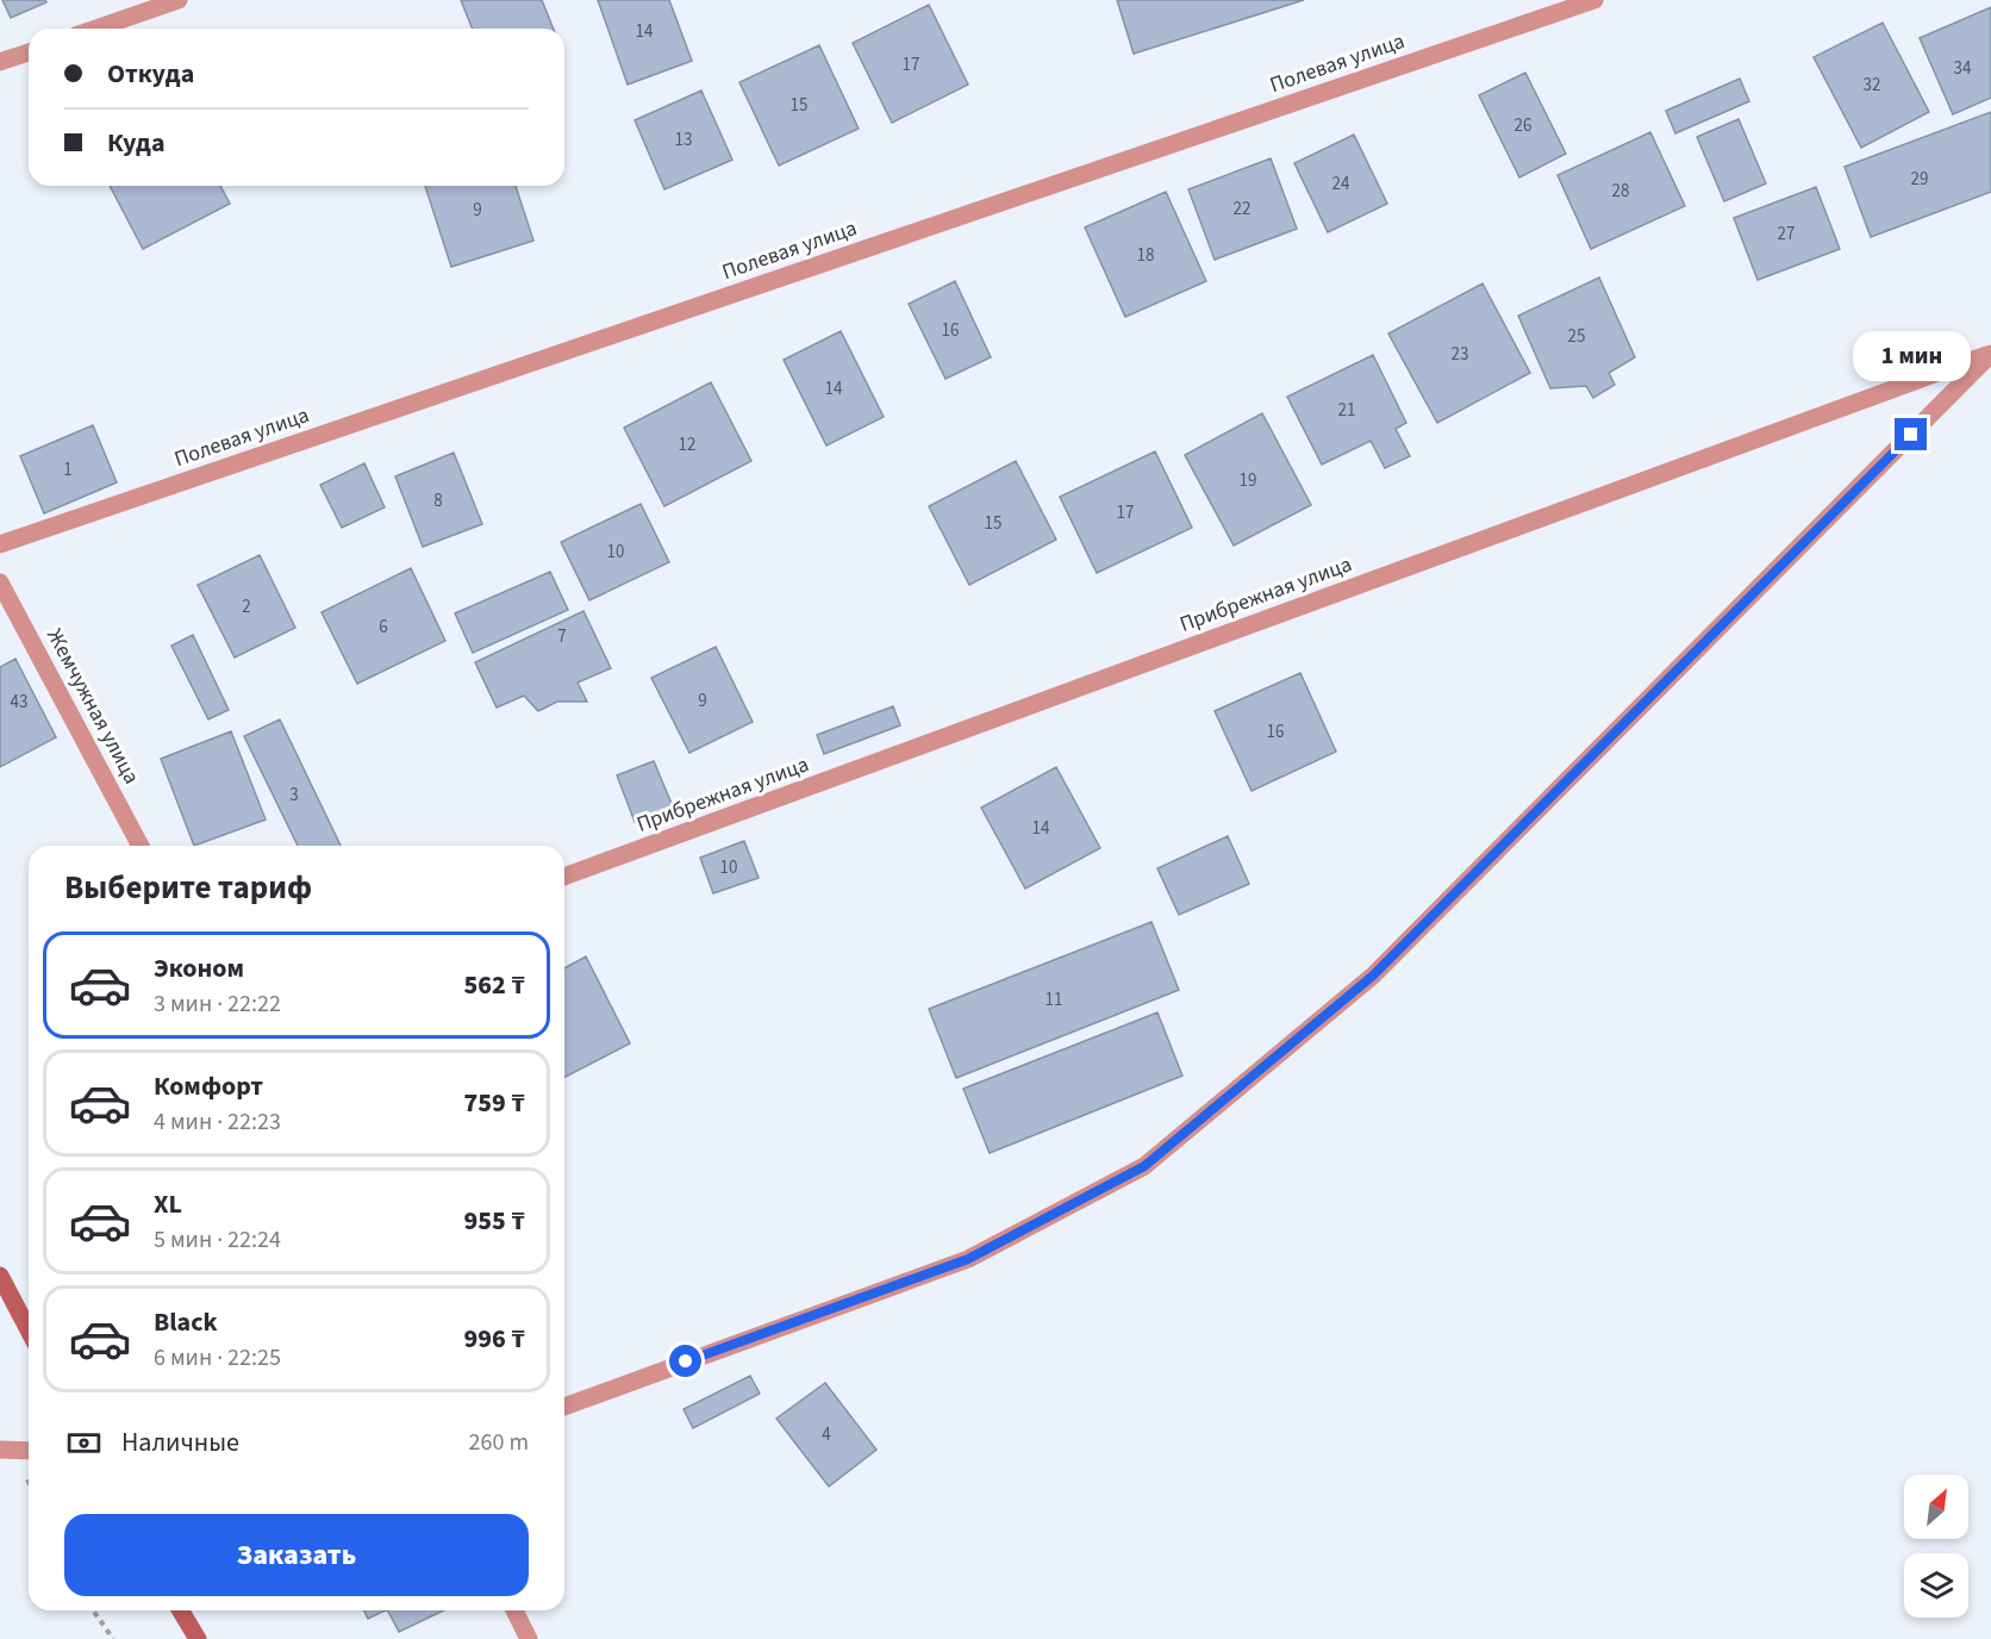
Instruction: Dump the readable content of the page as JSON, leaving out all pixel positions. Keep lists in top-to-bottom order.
{
  "streets": {
    "street": ["Полевая улица", "Прибрежная улица", "Жемчужная улица"]
  },
  "house_numbers": [
    "14",
    "17",
    "34",
    "32",
    "15",
    "26",
    "13",
    "29",
    "24",
    "28",
    "22",
    "9",
    "27",
    "18",
    "16",
    "25",
    "23",
    "14",
    "21",
    "12",
    "1",
    "19",
    "8",
    "17",
    "15",
    "10",
    "2",
    "6",
    "7",
    "9",
    "43",
    "16",
    "3",
    "14",
    "10",
    "11",
    "4"
  ],
  "north": "top right",
  "page": {
    "banner": ["Откуда", "Куда"],
    "bubble": "1 мин",
    "heading": "Выберите тариф",
    "list": [
      {
        "name": "Эконом",
        "note": "3 мин · 22:22",
        "value": "562 ₸"
      },
      {
        "name": "Комфорт",
        "note": "4 мин · 22:23",
        "value": "759 ₸"
      },
      {
        "name": "XL",
        "note": "5 мин · 22:24",
        "value": "955 ₸"
      },
      {
        "name": "Black",
        "note": "6 мин · 22:25",
        "value": "996 ₸"
      }
    ],
    "pay": ["Наличные", "260 m"],
    "buttons": "Заказать"
  }
}
